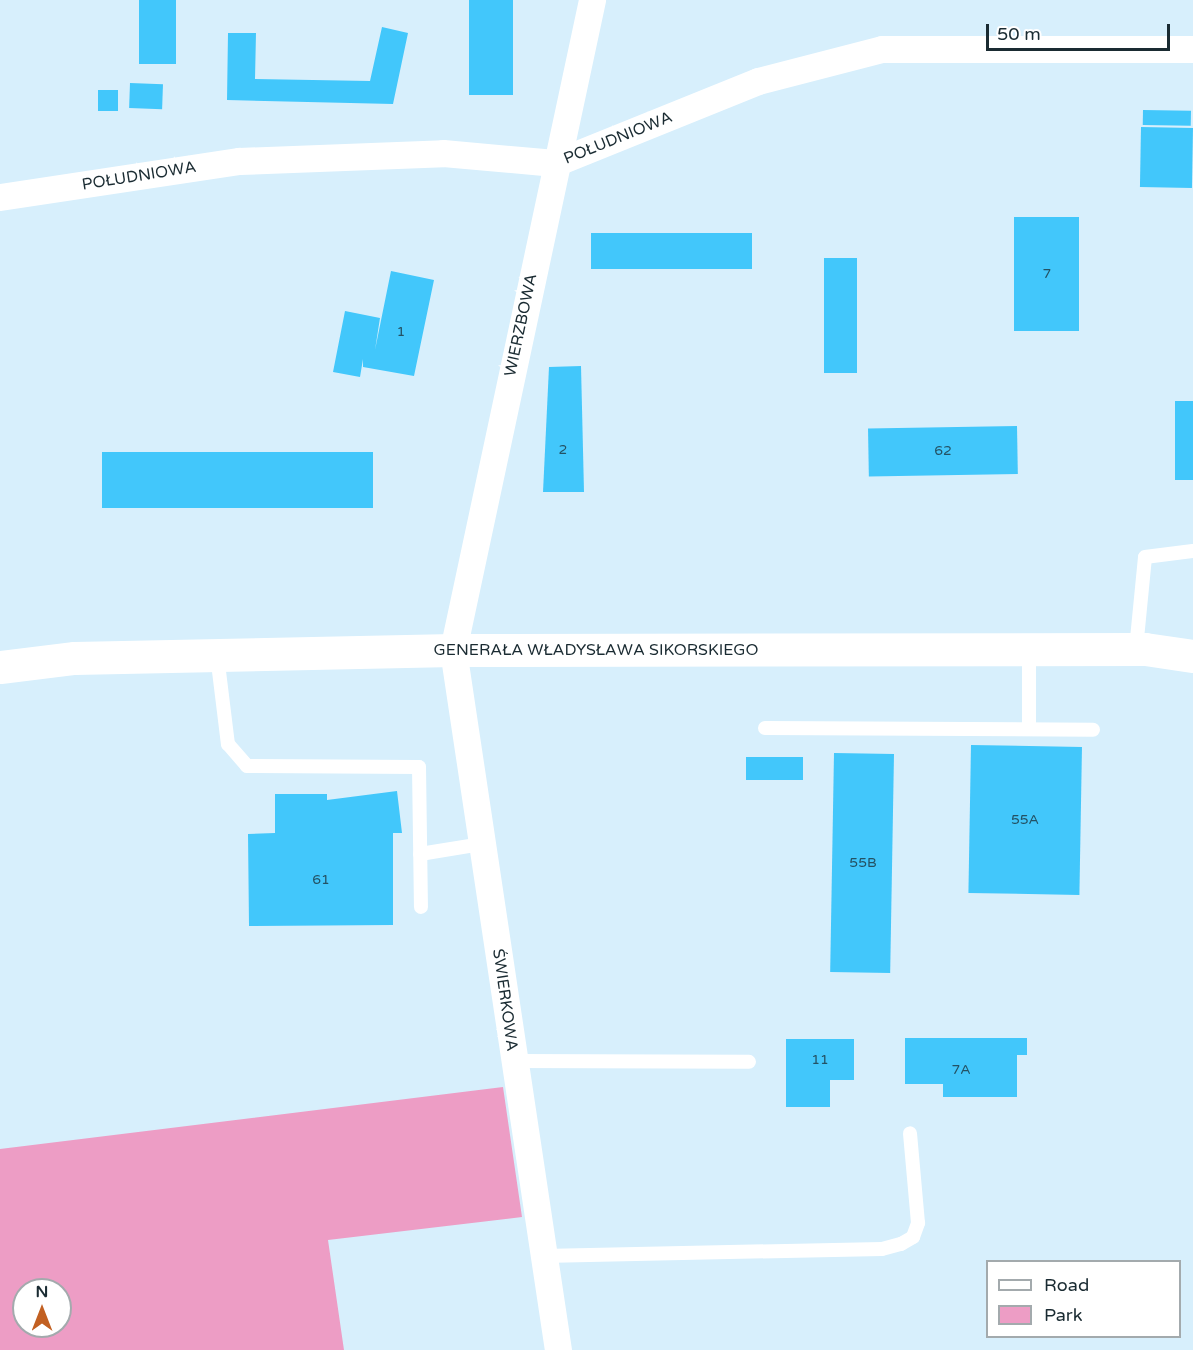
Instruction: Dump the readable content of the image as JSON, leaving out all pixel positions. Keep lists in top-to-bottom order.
{
  "streets": {
    "street": [
      "POŁUDNIOWA",
      "WIERZBOWA",
      "GENERAŁA WŁADYSŁAWA SIKORSKIEGO",
      "ŚWIERKOWA"
    ]
  },
  "crossings": [
    ["POŁUDNIOWA", "WIERZBOWA"],
    ["WIERZBOWA", "GENERAŁA WŁADYSŁAWA SIKORSKIEGO"],
    ["WIERZBOWA", "ŚWIERKOWA"],
    ["GENERAŁA WŁADYSŁAWA SIKORSKIEGO", "ŚWIERKOWA"]
  ],
  "house_numbers": [
    "7",
    "1",
    "2",
    "62",
    "55A",
    "55B",
    "61",
    "11",
    "7A"
  ],
  "legend": ["Road", "Park"],
  "scale_bar": "50 m",
  "north": "top"
}
